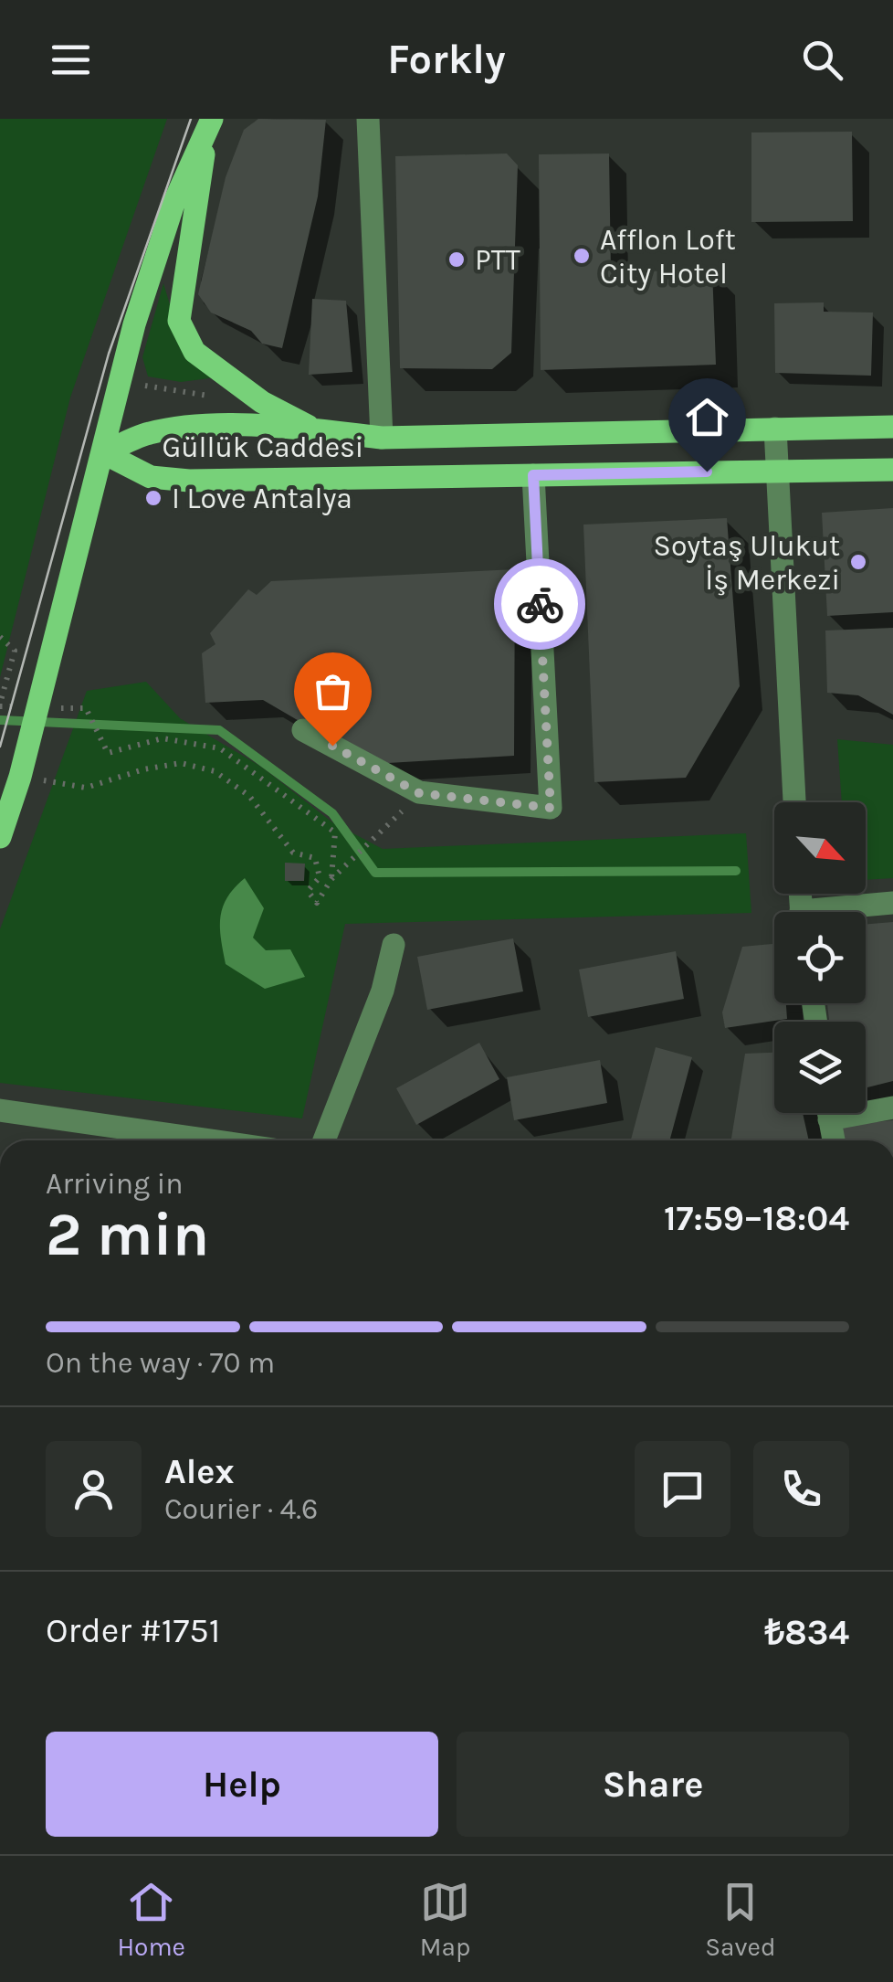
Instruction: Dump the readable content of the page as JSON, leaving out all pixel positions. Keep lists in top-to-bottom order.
{
  "streets": {
    "main road": ["Güllük Caddesi"]
  },
  "places": [
    "Afflon Loft City Hotel",
    "PTT",
    "I Love Antalya",
    "Soytaş Ulukut İş Merkezi"
  ],
  "north": "bottom right",
  "page": {
    "header": "Forkly",
    "heading": ["2 min", "Arriving in", "17:59–18:04"],
    "panel": [
      "Alex",
      "Courier · 4.6",
      "Order #1751",
      "₺834"
    ],
    "bar": "On the way · 70 m",
    "buttons": ["Help", "Share"],
    "tabs": ["Home", "Map", "Saved"]
  }
}
